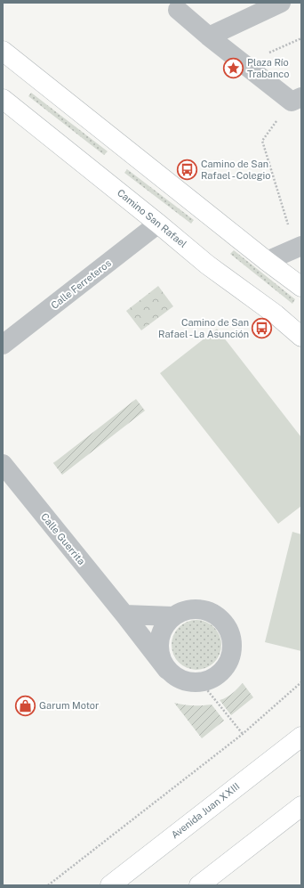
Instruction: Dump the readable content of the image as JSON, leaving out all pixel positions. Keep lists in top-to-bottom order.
{
  "streets": {
    "main road": ["Camino San Rafael", "Avenida Juan XXIII"],
    "street": ["Calle Ferreteros", "Calle Guerrita"]
  },
  "crossings": [
    ["Camino San Rafael", "Calle Ferreteros"]
  ],
  "places": {
    "place": ["Plaza Río Trabanco"],
    "bus stop": ["Camino de San Rafael - Colegio", "Camino de San Rafael - La Asunción"],
    "shop": ["Garum Motor"]
  }
}
